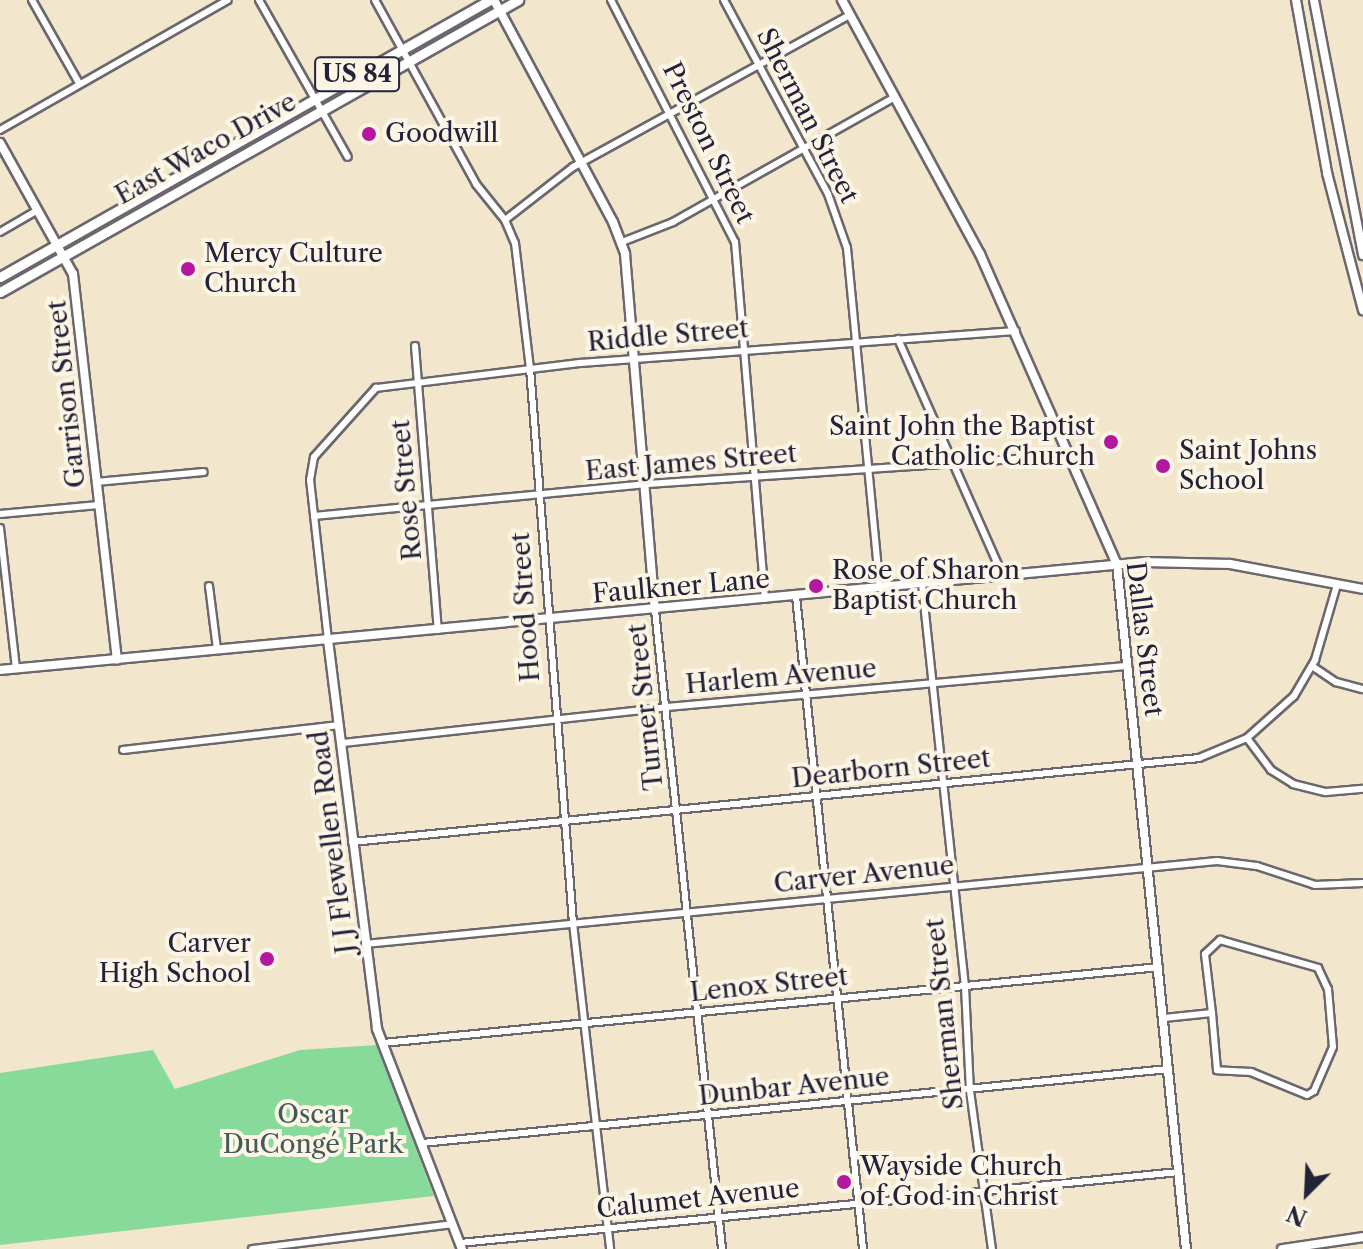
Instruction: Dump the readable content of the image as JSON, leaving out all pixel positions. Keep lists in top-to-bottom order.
{
  "streets": {
    "main road": ["US 84", "East Waco Drive"],
    "street": [
      "Sherman Street",
      "Preston Street",
      "Riddle Street",
      "Garrison Street",
      "East James Street",
      "Rose Street",
      "Faulkner Lane",
      "Hood Street",
      "Dallas Street",
      "Harlem Avenue",
      "Turner Street",
      "Dearborn Street",
      "J J Flewellen Road",
      "Carver Avenue",
      "Lenox Street",
      "Dunbar Avenue",
      "Calumet Avenue"
    ]
  },
  "crossings": [
    ["Sherman Street", "Riddle Street"],
    ["Sherman Street", "East James Street"],
    ["Sherman Street", "Faulkner Lane"],
    ["Sherman Street", "Harlem Avenue"],
    ["Sherman Street", "Dearborn Street"],
    ["Sherman Street", "Carver Avenue"],
    ["Sherman Street", "Lenox Street"],
    ["Sherman Street", "Dunbar Avenue"],
    ["Sherman Street", "Calumet Avenue"],
    ["Preston Street", "Riddle Street"],
    ["Preston Street", "East James Street"],
    ["Preston Street", "Faulkner Lane"],
    ["East Waco Drive", "Garrison Street"],
    ["East Waco Drive", "Hood Street"],
    ["East Waco Drive", "Turner Street"],
    ["Riddle Street", "Rose Street"],
    ["Riddle Street", "Hood Street"],
    ["Riddle Street", "Dallas Street"],
    ["Riddle Street", "Turner Street"],
    ["Riddle Street", "J J Flewellen Road"],
    ["Garrison Street", "Faulkner Lane"],
    ["East James Street", "Rose Street"],
    ["East James Street", "Hood Street"],
    ["East James Street", "Dallas Street"],
    ["East James Street", "Turner Street"],
    ["East James Street", "J J Flewellen Road"],
    ["Rose Street", "Faulkner Lane"],
    ["Faulkner Lane", "Hood Street"],
    ["Faulkner Lane", "Dallas Street"],
    ["Faulkner Lane", "Turner Street"],
    ["Faulkner Lane", "Dearborn Street"],
    ["Faulkner Lane", "J J Flewellen Road"],
    ["Hood Street", "Harlem Avenue"],
    ["Hood Street", "Dearborn Street"],
    ["Hood Street", "Carver Avenue"],
    ["Hood Street", "Lenox Street"],
    ["Hood Street", "Dunbar Avenue"],
    ["Hood Street", "Calumet Avenue"],
    ["Dallas Street", "Harlem Avenue"],
    ["Dallas Street", "Dearborn Street"],
    ["Dallas Street", "Carver Avenue"],
    ["Dallas Street", "Lenox Street"],
    ["Dallas Street", "Dunbar Avenue"],
    ["Dallas Street", "Calumet Avenue"],
    ["Harlem Avenue", "Turner Street"],
    ["Harlem Avenue", "J J Flewellen Road"],
    ["Turner Street", "Dearborn Street"],
    ["Turner Street", "Carver Avenue"],
    ["Turner Street", "Lenox Street"],
    ["Turner Street", "Dunbar Avenue"],
    ["Turner Street", "Calumet Avenue"],
    ["Dearborn Street", "J J Flewellen Road"],
    ["J J Flewellen Road", "Carver Avenue"],
    ["J J Flewellen Road", "Lenox Street"],
    ["J J Flewellen Road", "Dunbar Avenue"],
    ["J J Flewellen Road", "Calumet Avenue"]
  ],
  "parks": ["Oscar DuCongé Park"],
  "places": [
    "Goodwill",
    "Mercy Culture Church",
    "Saint John the Baptist Catholic Church",
    "Saint Johns School",
    "Rose of Sharon Baptist Church",
    "Carver High School",
    "Wayside Church of God in Christ"
  ],
  "north": "bottom left"
}
